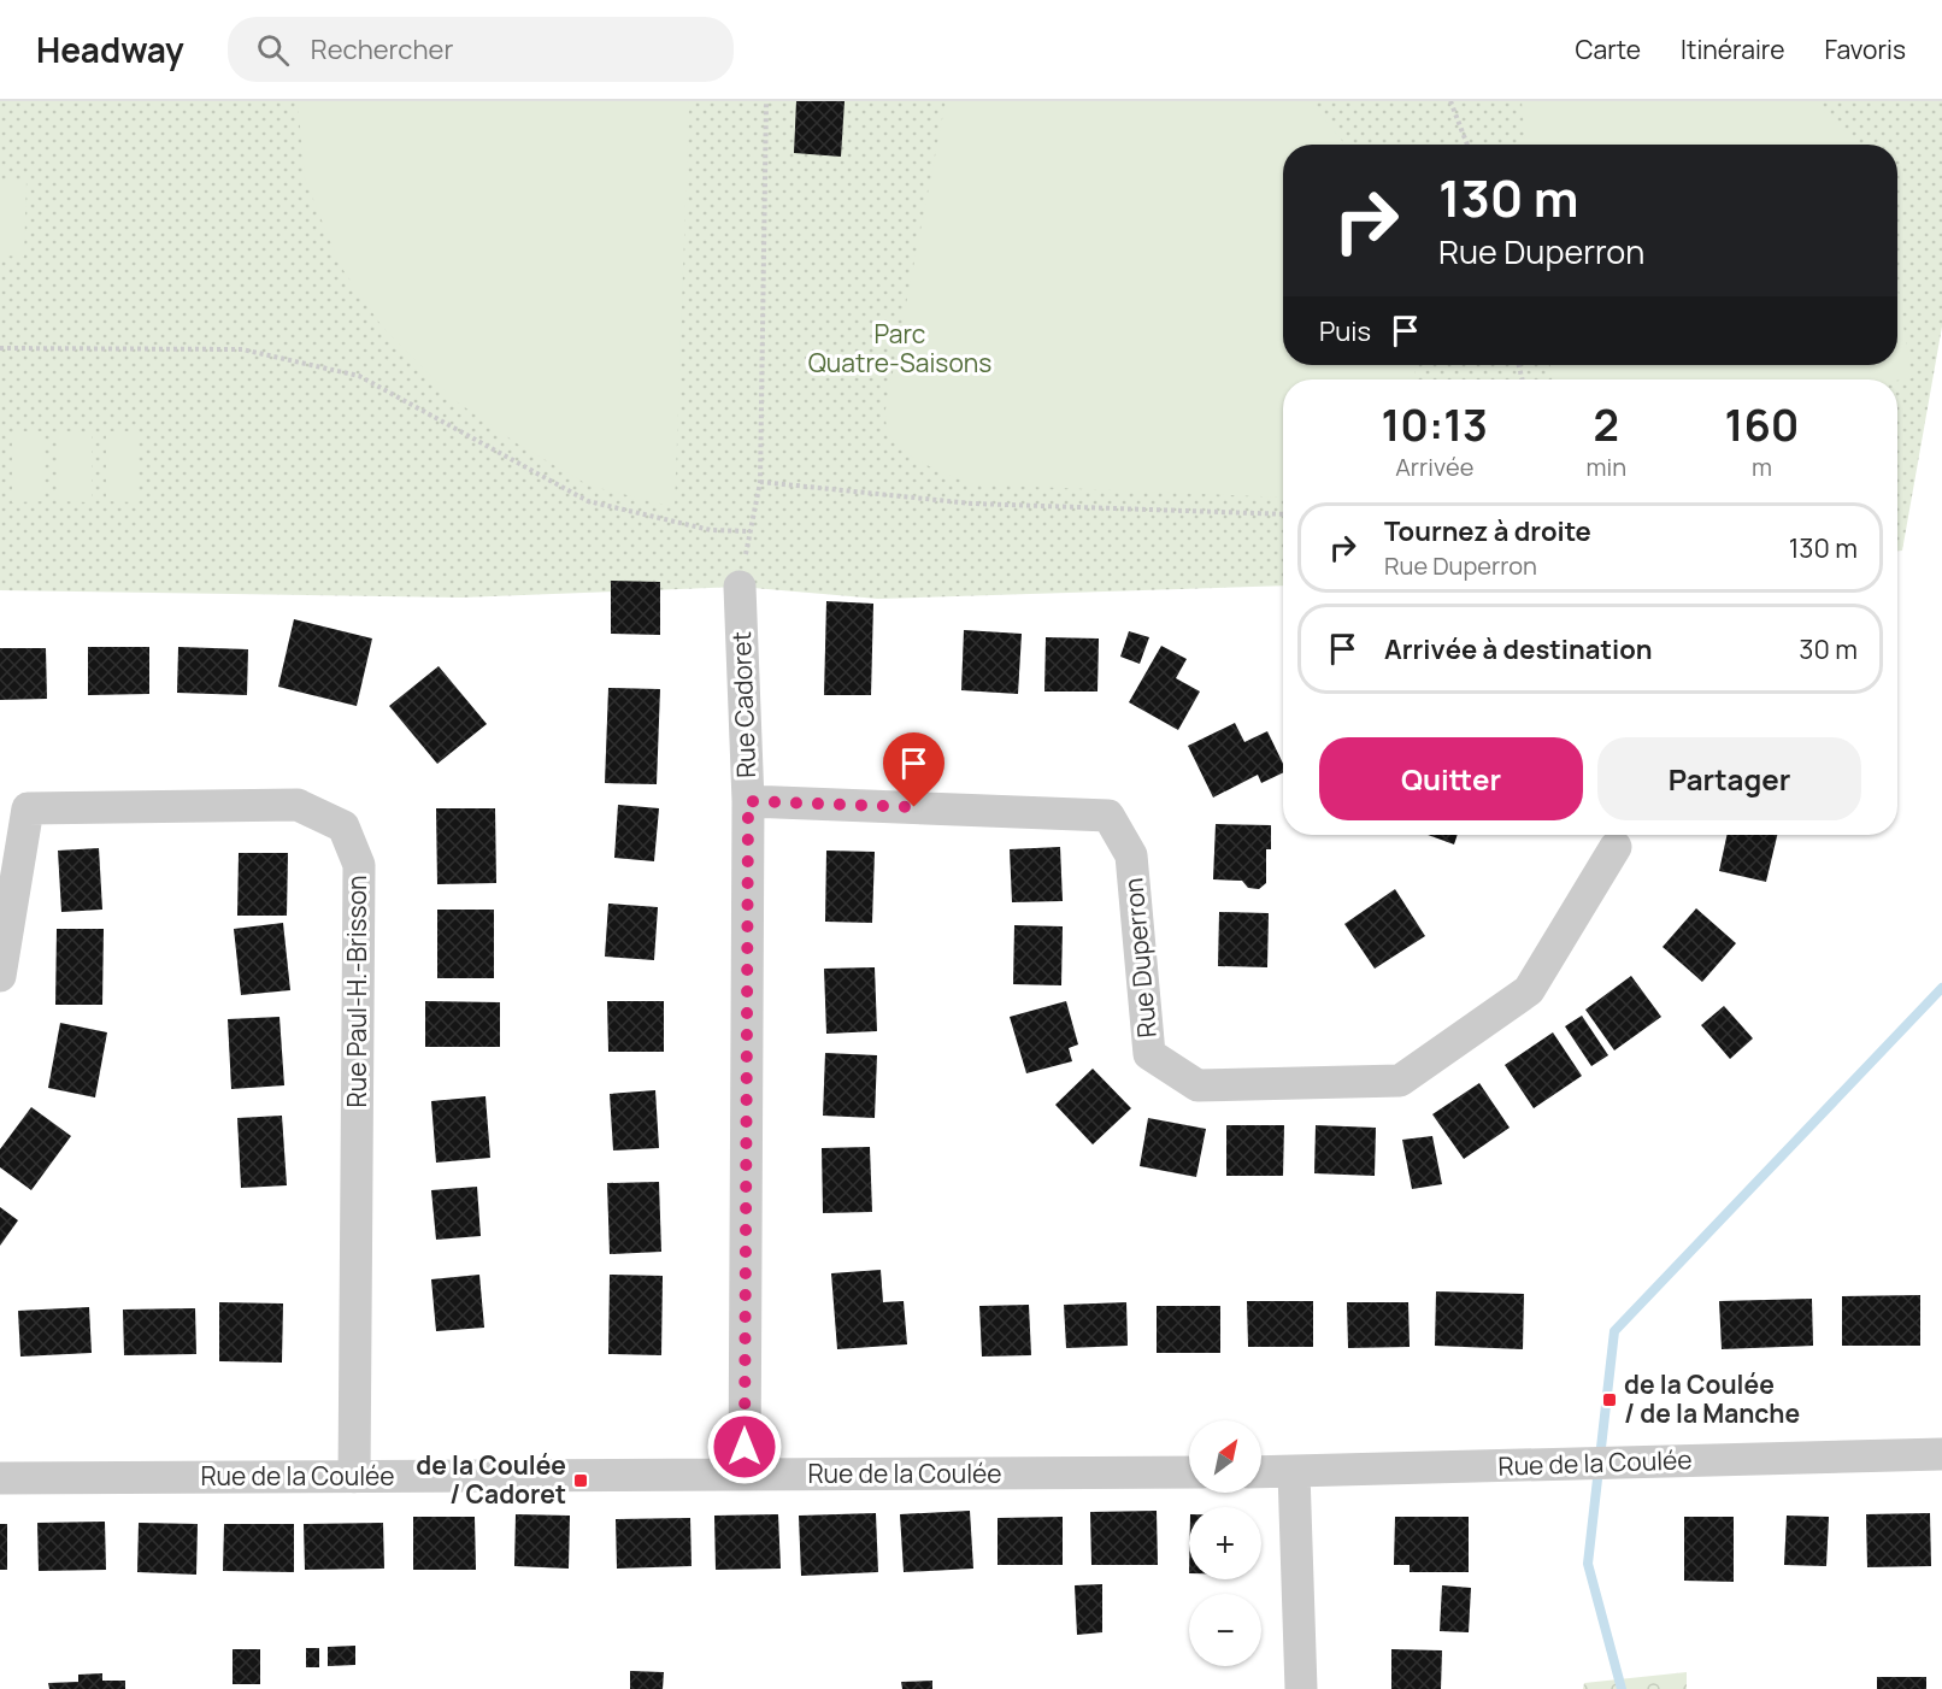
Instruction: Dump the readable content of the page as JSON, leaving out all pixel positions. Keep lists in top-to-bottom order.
{
  "streets": {
    "street": [
      "Rue Cadoret",
      "Rue Duperron",
      "Rue Paul-H.-Brisson",
      "Rue de la Coulée"
    ]
  },
  "crossings": [
    ["Rue Cadoret", "Rue Duperron"],
    ["Rue Cadoret", "Rue de la Coulée"],
    ["Rue Paul-H.-Brisson", "Rue de la Coulée"]
  ],
  "parks": ["Parc Quatre-Saisons"],
  "places": {
    "transit": ["de la Coulée / de la Manche", "de la Coulée / Cadoret"]
  },
  "north": "top right",
  "page": {
    "header": "Headway",
    "search": "Rechercher",
    "nav": ["Carte", "Itinéraire", "Favoris"],
    "turn": ["130 m", "Rue Duperron"],
    "then": "Puis",
    "eta": [
      "10:13",
      "Arrivée",
      "2",
      "min",
      "160",
      "m"
    ],
    "list": [
      {
        "name": "Tournez à droite",
        "note": "Rue Duperron",
        "value": "130 m"
      },
      {
        "name": "Arrivée à destination",
        "value": "30 m"
      }
    ],
    "buttons": ["Quitter", "Partager"],
    "map_buttons": ["+", "−"]
  }
}
